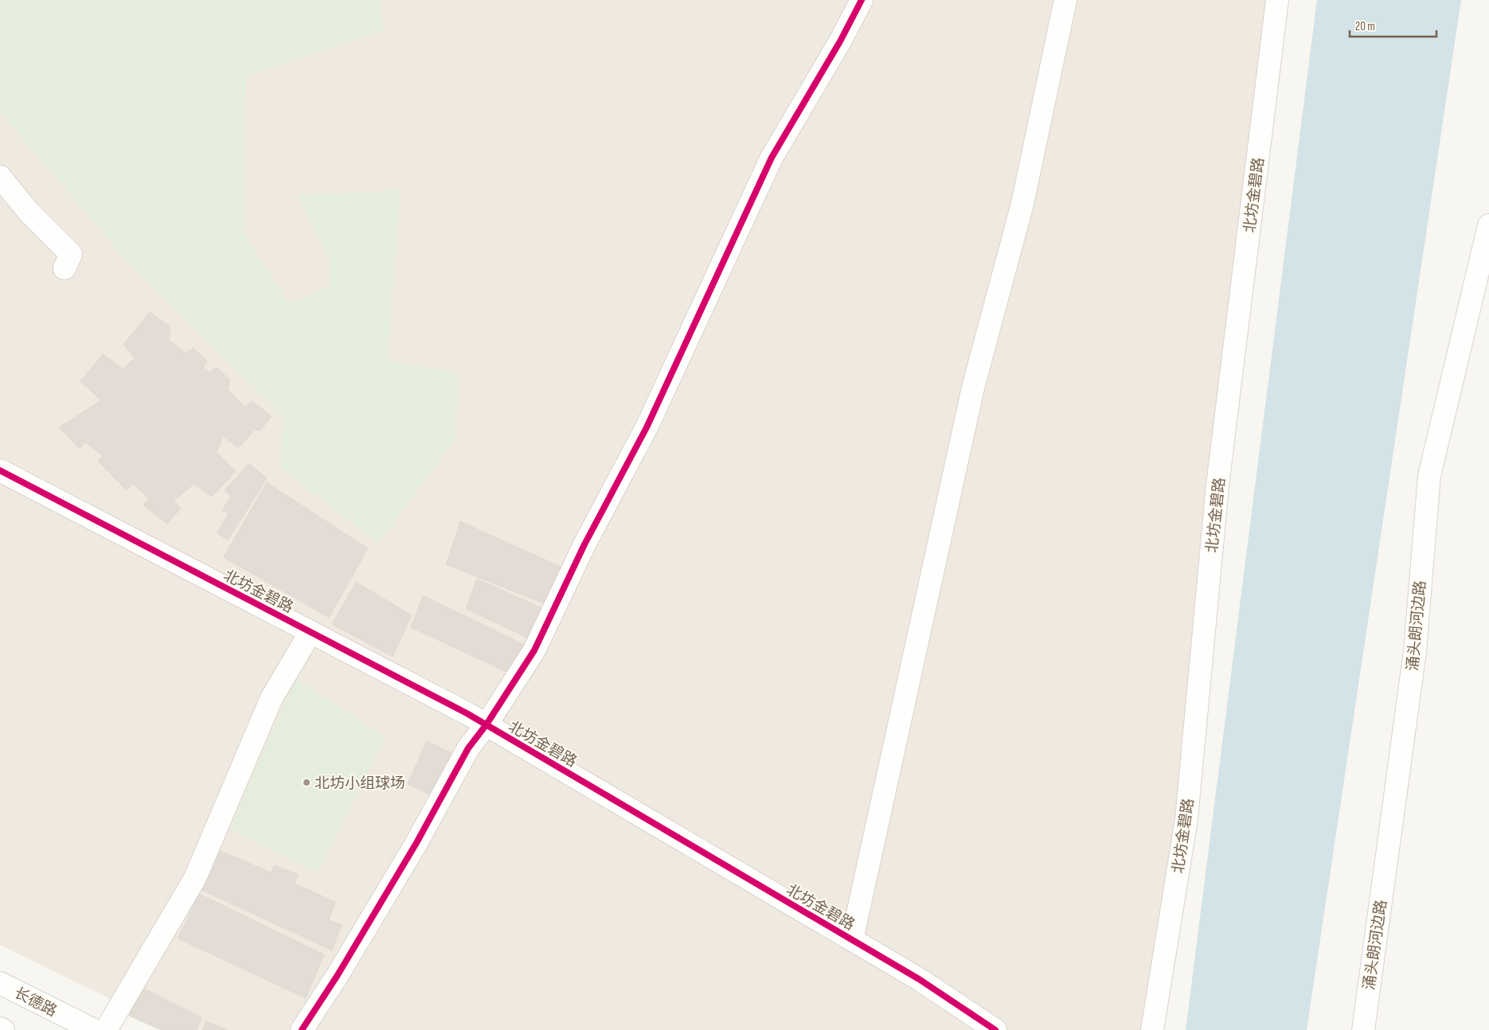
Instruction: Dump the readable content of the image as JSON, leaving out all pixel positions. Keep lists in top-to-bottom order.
{
  "streets": {
    "street": ["北坊金碧路", "涌头朗河边路", "长德路"]
  },
  "places": ["北坊小组球场"],
  "scale_bar": "20 m"
}
